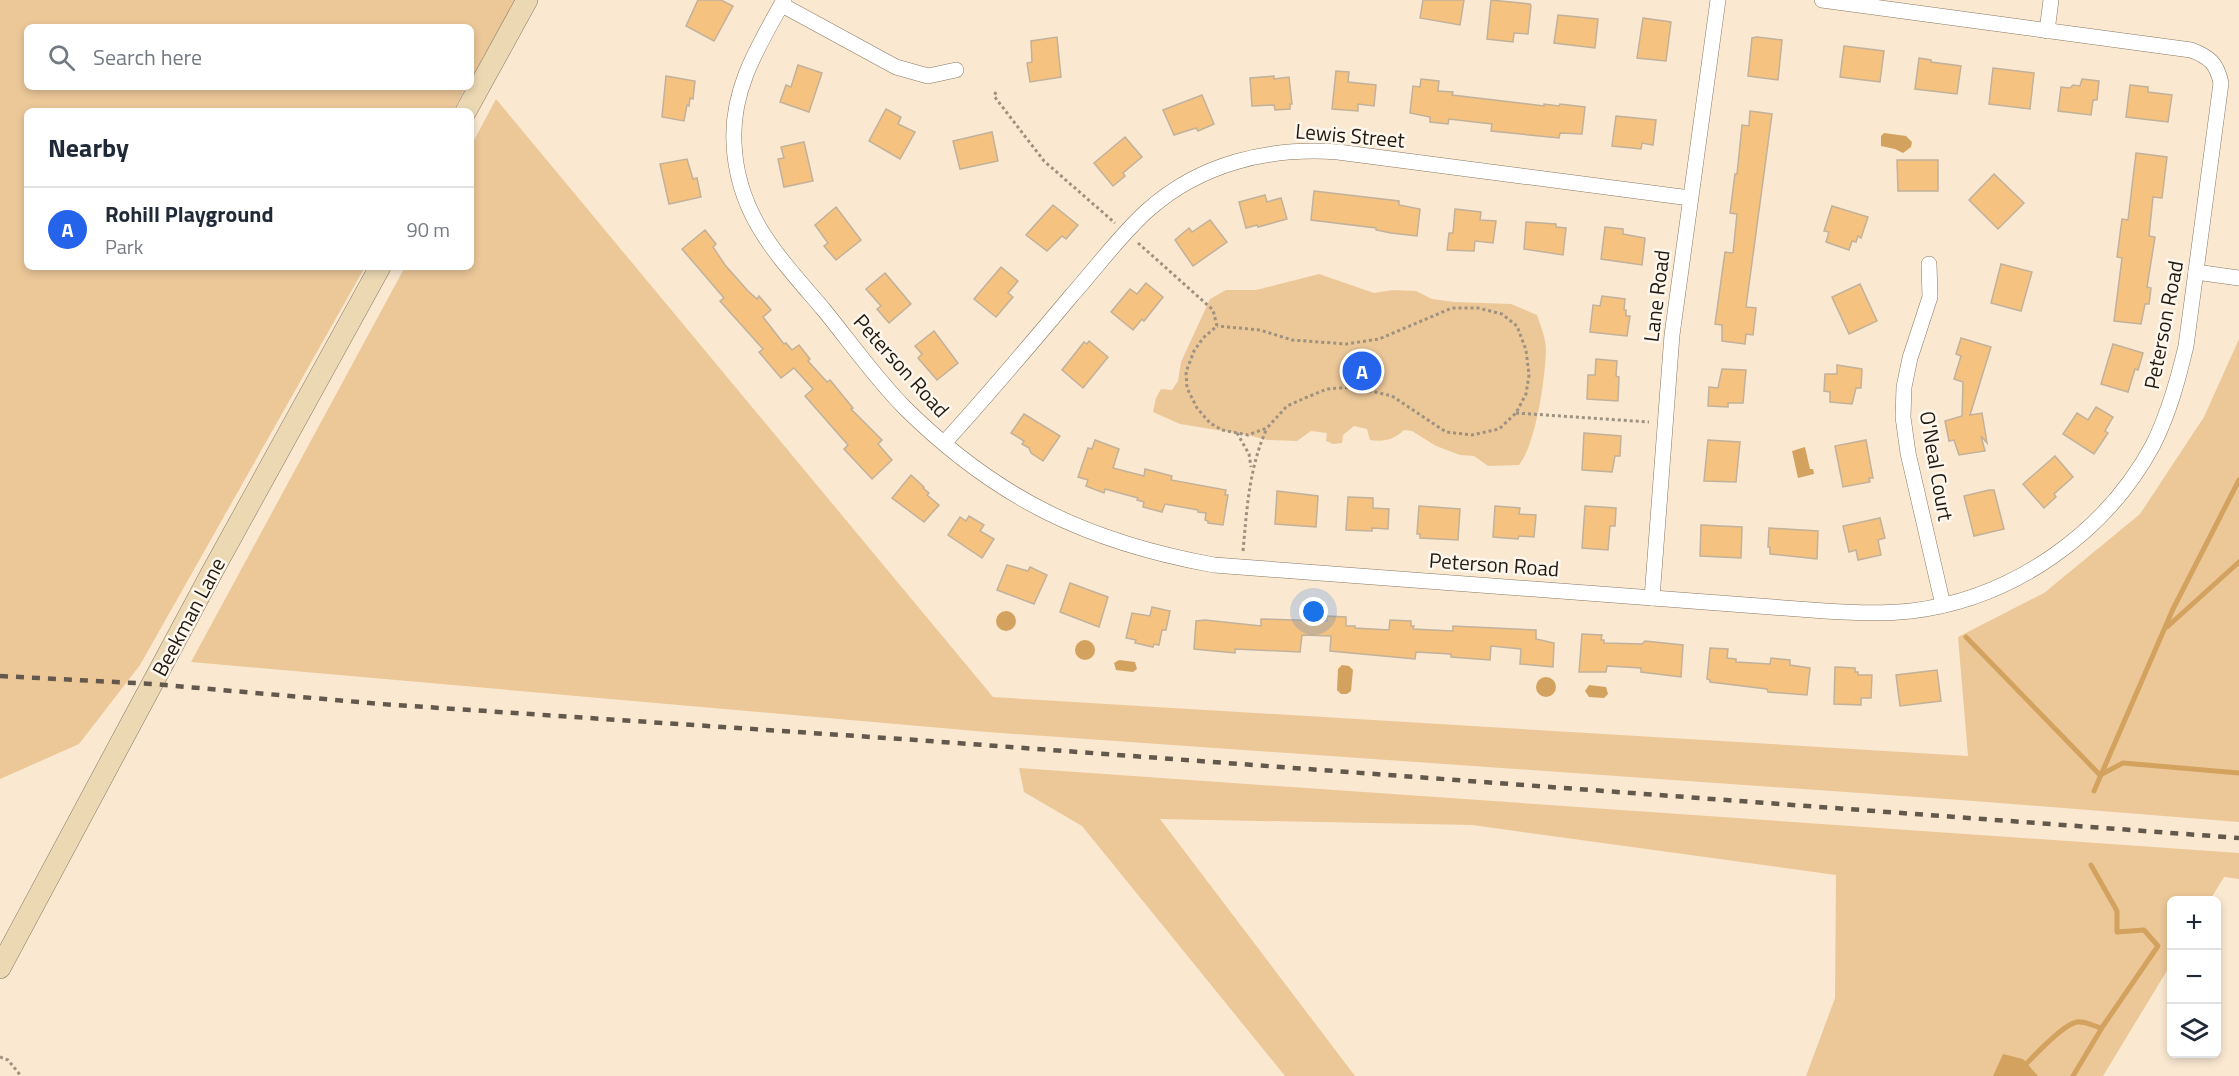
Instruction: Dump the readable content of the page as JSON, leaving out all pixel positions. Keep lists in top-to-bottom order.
{
  "streets": {
    "street": [
      "Lewis Street",
      "Lane Road",
      "Peterson Road",
      "O'Neal Court",
      "Beekman Lane"
    ]
  },
  "crossings": [
    ["Lewis Street", "Lane Road"],
    ["Lewis Street", "Peterson Road"],
    ["Lane Road", "Peterson Road"],
    ["Peterson Road", "O'Neal Court"]
  ],
  "page": {
    "search": "Search here",
    "heading": "Nearby",
    "list": [
      {
        "mark": "A",
        "name": "Rohill Playground",
        "note": "Park",
        "value": "90 m"
      }
    ],
    "pins": "A",
    "map_buttons": ["+", "−"]
  }
}
